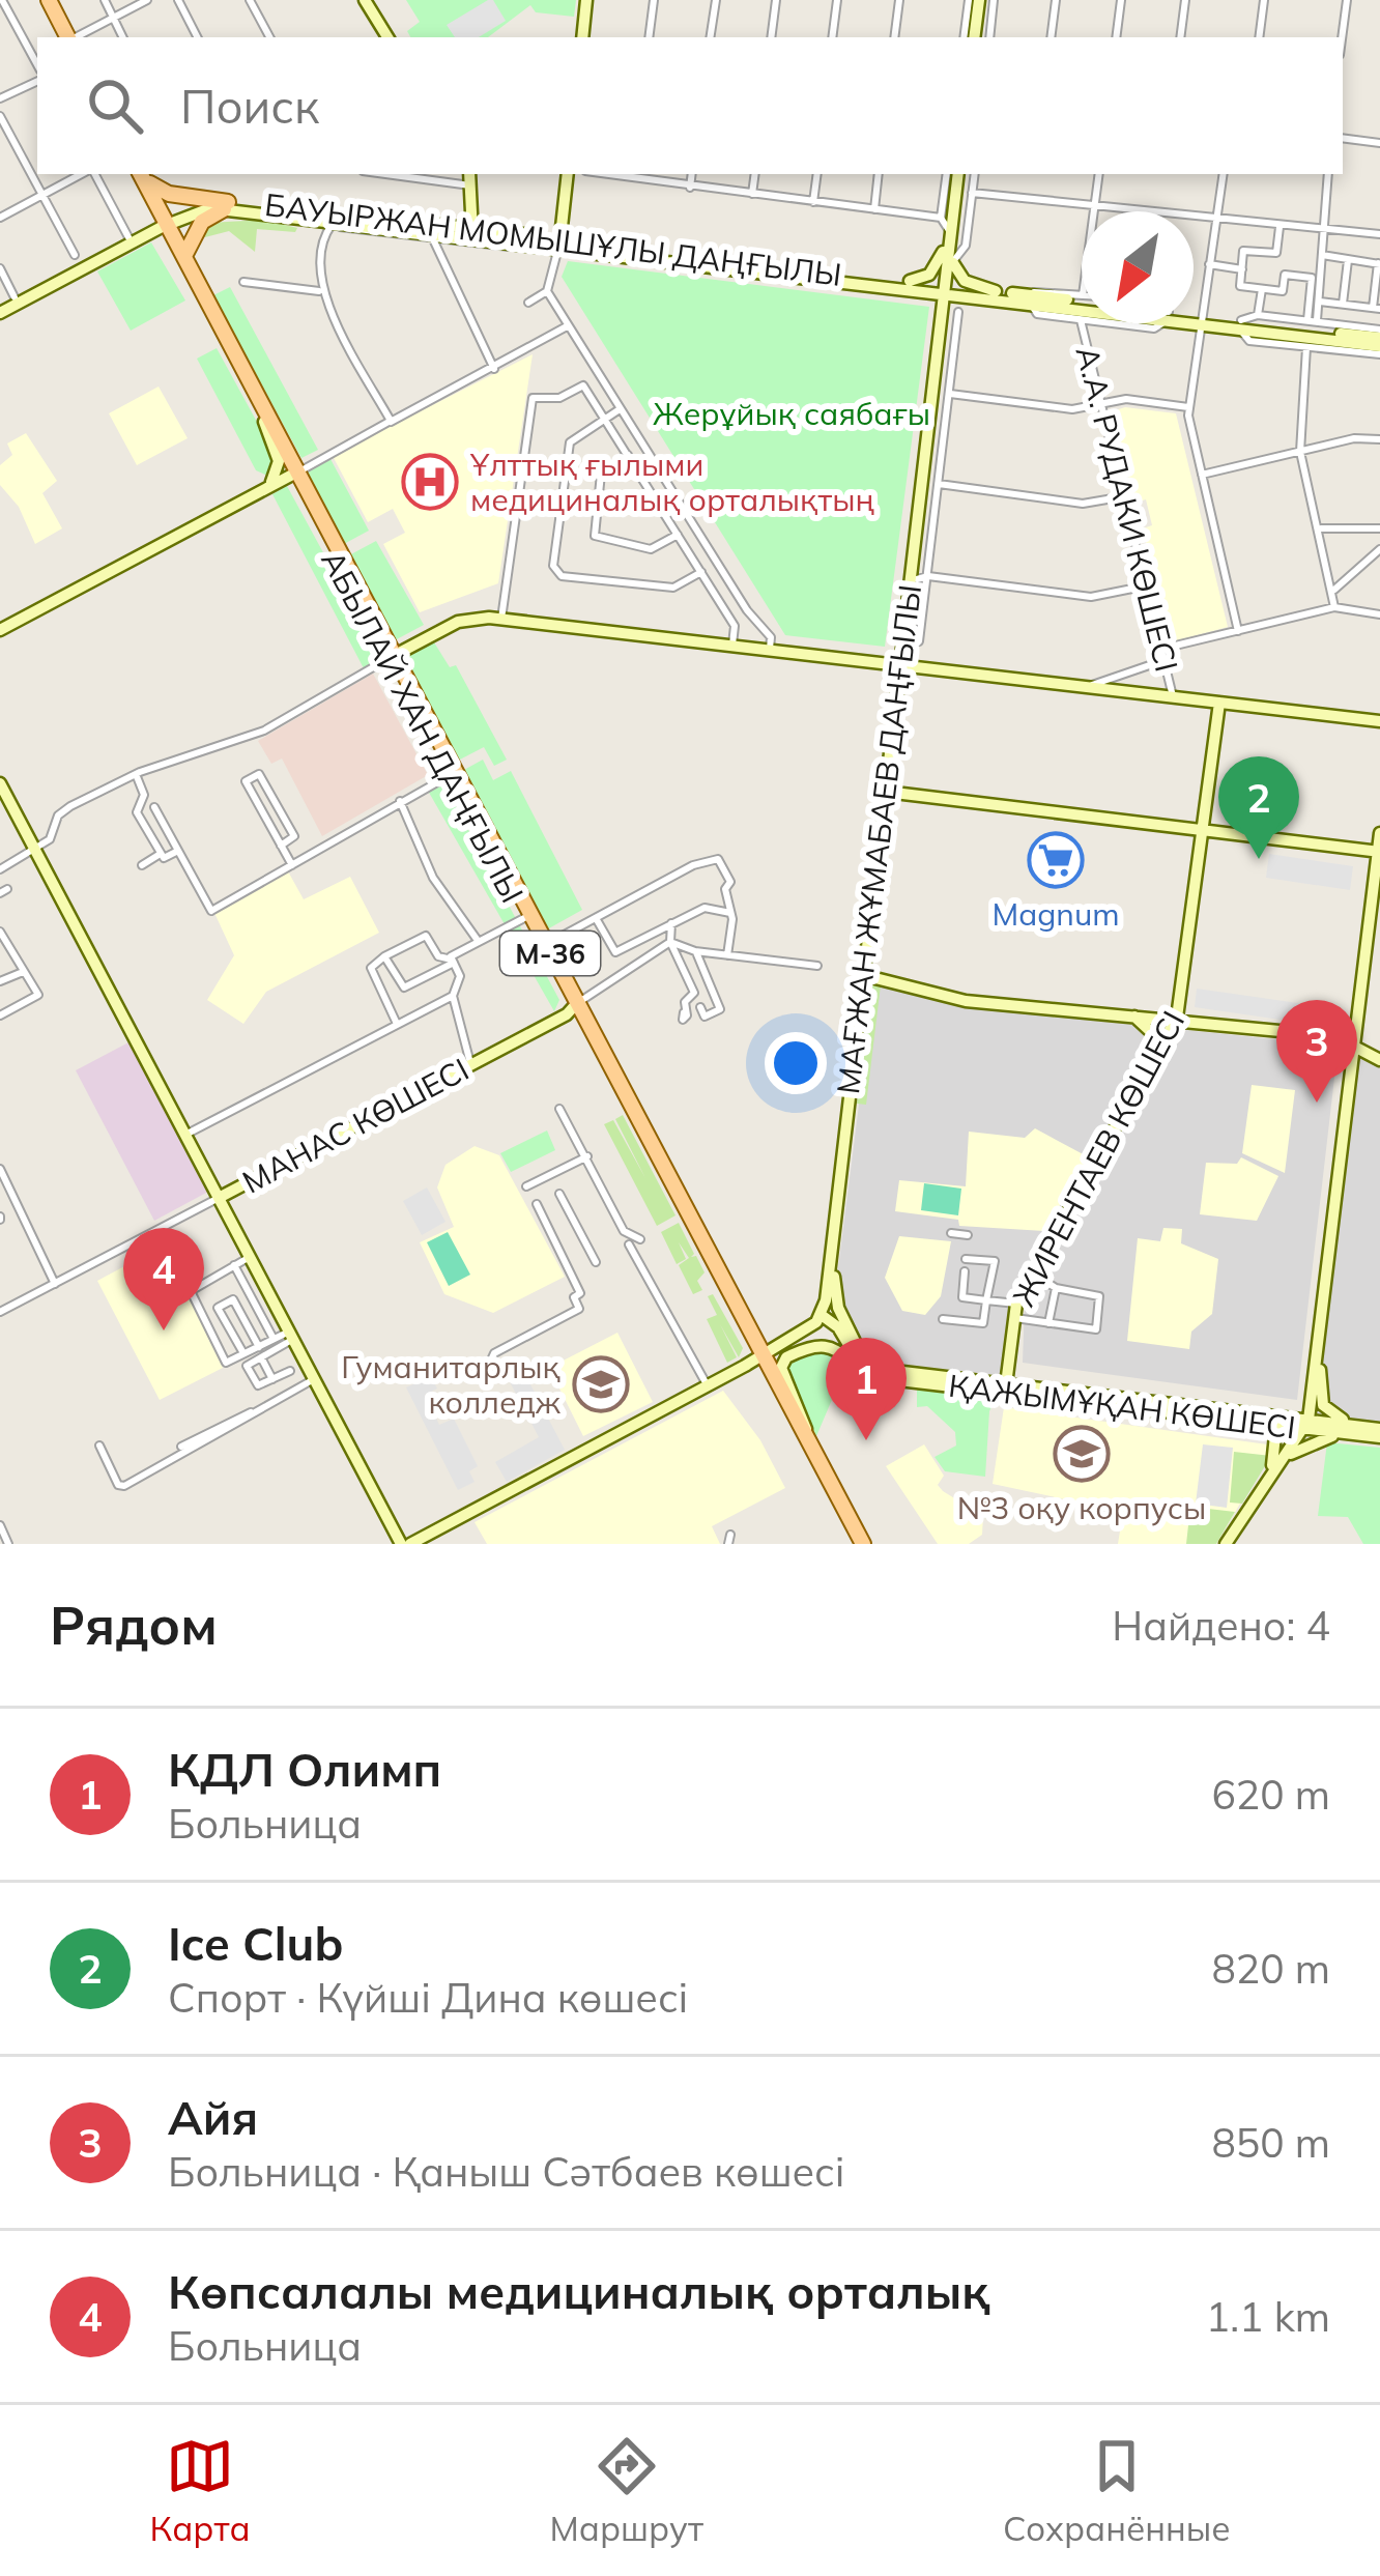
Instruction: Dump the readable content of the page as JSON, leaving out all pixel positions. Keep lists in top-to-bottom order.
{
  "streets": {
    "main road": [
      "БАУЫРЖАН МОМЫШҰЛЫ ДАҢҒЫЛЫ",
      "АБЫЛАЙ ХАН ДАҢҒЫЛЫ",
      "МАҒЖАН ЖҰМАБАЕВ ДАҢҒЫЛЫ",
      "M-36",
      "МАНАС КӨШЕСІ",
      "ЖИРЕНТАЕВ КӨШЕСІ",
      "ҚАЖЫМҰҚАН КӨШЕСІ"
    ],
    "street": ["А.А. РУДАКИ КӨШЕСІ"]
  },
  "crossings": [
    ["БАУЫРЖАН МОМЫШҰЛЫ ДАҢҒЫЛЫ", "АБЫЛАЙ ХАН ДАҢҒЫЛЫ"],
    ["БАУЫРЖАН МОМЫШҰЛЫ ДАҢҒЫЛЫ", "МАҒЖАН ЖҰМАБАЕВ ДАҢҒЫЛЫ"],
    ["АБЫЛАЙ ХАН ДАҢҒЫЛЫ", "МАНАС КӨШЕСІ"],
    ["ЖИРЕНТАЕВ КӨШЕСІ", "ҚАЖЫМҰҚАН КӨШЕСІ"]
  ],
  "parks": ["Жерұйық саябағы"],
  "places": {
    "hospital": ["Ұлттық ғылыми медициналық орталықтың"],
    "supermarket": ["Magnum"],
    "school or university": ["Гуманитарлық колледж", "№3 оқу корпусы"]
  },
  "north": "bottom left",
  "page": {
    "search": "Поиск",
    "pins": [
      "2",
      "3",
      "4",
      "1"
    ],
    "heading": ["Рядом", "Найдено: 4"],
    "list": [
      {
        "mark": "1",
        "name": "КДЛ Олимп",
        "note": "Больница",
        "value": "620 m"
      },
      {
        "mark": "2",
        "name": "Ice Club",
        "note": "Спорт · Күйші Дина көшесі",
        "value": "820 m"
      },
      {
        "mark": "3",
        "name": "Айя",
        "note": "Больница · Қаныш Сәтбаев көшесі",
        "value": "850 m"
      },
      {
        "mark": "4",
        "name": "Көпсалалы медициналық орталық",
        "note": "Больница",
        "value": "1.1 km"
      }
    ],
    "nav": ["Карта", "Маршрут", "Сохранённые"]
  }
}
